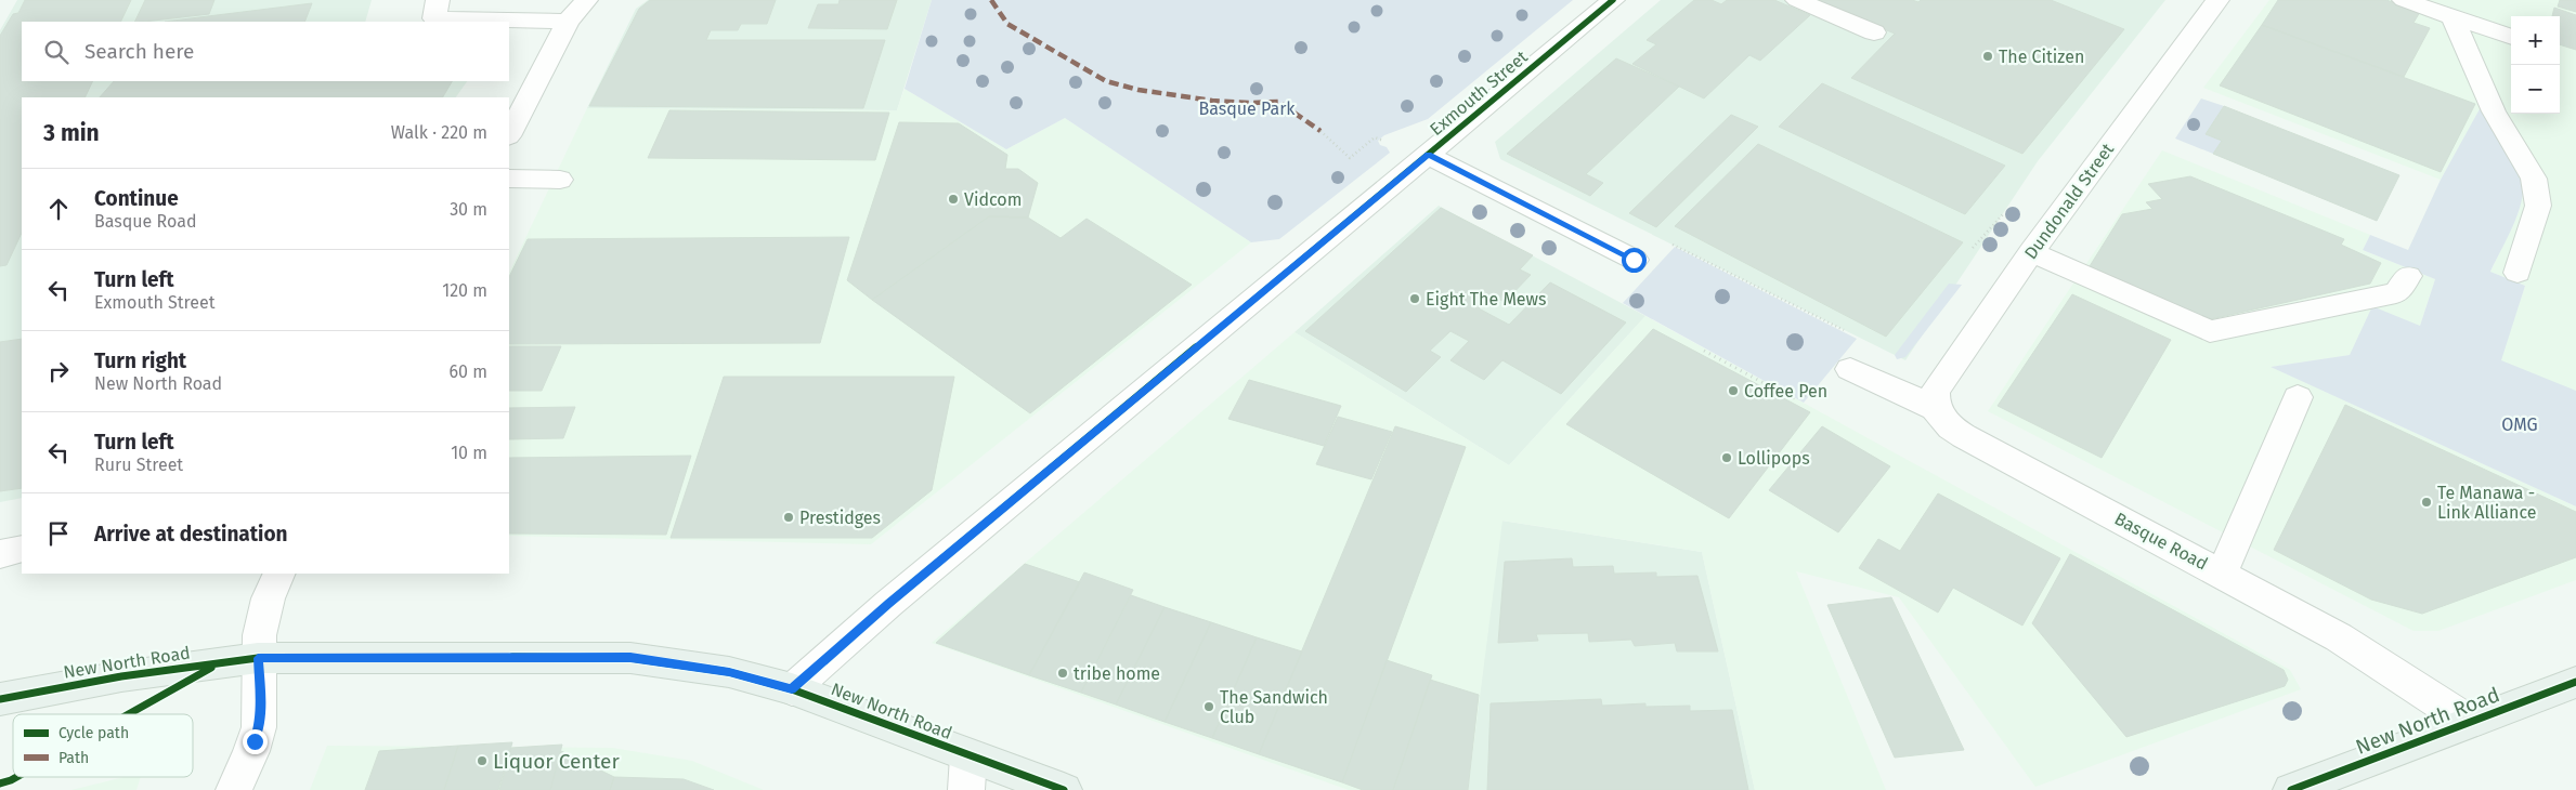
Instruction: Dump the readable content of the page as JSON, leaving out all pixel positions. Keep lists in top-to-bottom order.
{
  "streets": {
    "main road": ["New North Road"],
    "street": ["Exmouth Street", "Dundonald Street", "Basque Road"]
  },
  "crossings": [
    ["Exmouth Street", "New North Road"],
    ["Dundonald Street", "Basque Road"],
    ["Basque Road", "New North Road"]
  ],
  "parks": ["Basque Park", "OMG"],
  "places": [
    "The Citizen",
    "Vidcom",
    "Eight The Mews",
    "Coffee Pen",
    "Lollipops",
    "Te Manawa - Link Alliance",
    "Prestidges",
    "tribe home",
    "The Sandwich Club",
    "Liquor Center"
  ],
  "legend": ["Cycle path", "Path"],
  "page": {
    "map_buttons": ["+", "−"],
    "search": "Search here",
    "heading": ["3 min", "Walk · 220 m"],
    "list": [
      ["Continue", "Basque Road", "30 m"],
      ["Turn left", "Exmouth Street", "120 m"],
      ["Turn right", "New North Road", "60 m"],
      ["Turn left", "Ruru Street", "10 m"],
      "Arrive at destination"
    ]
  }
}
